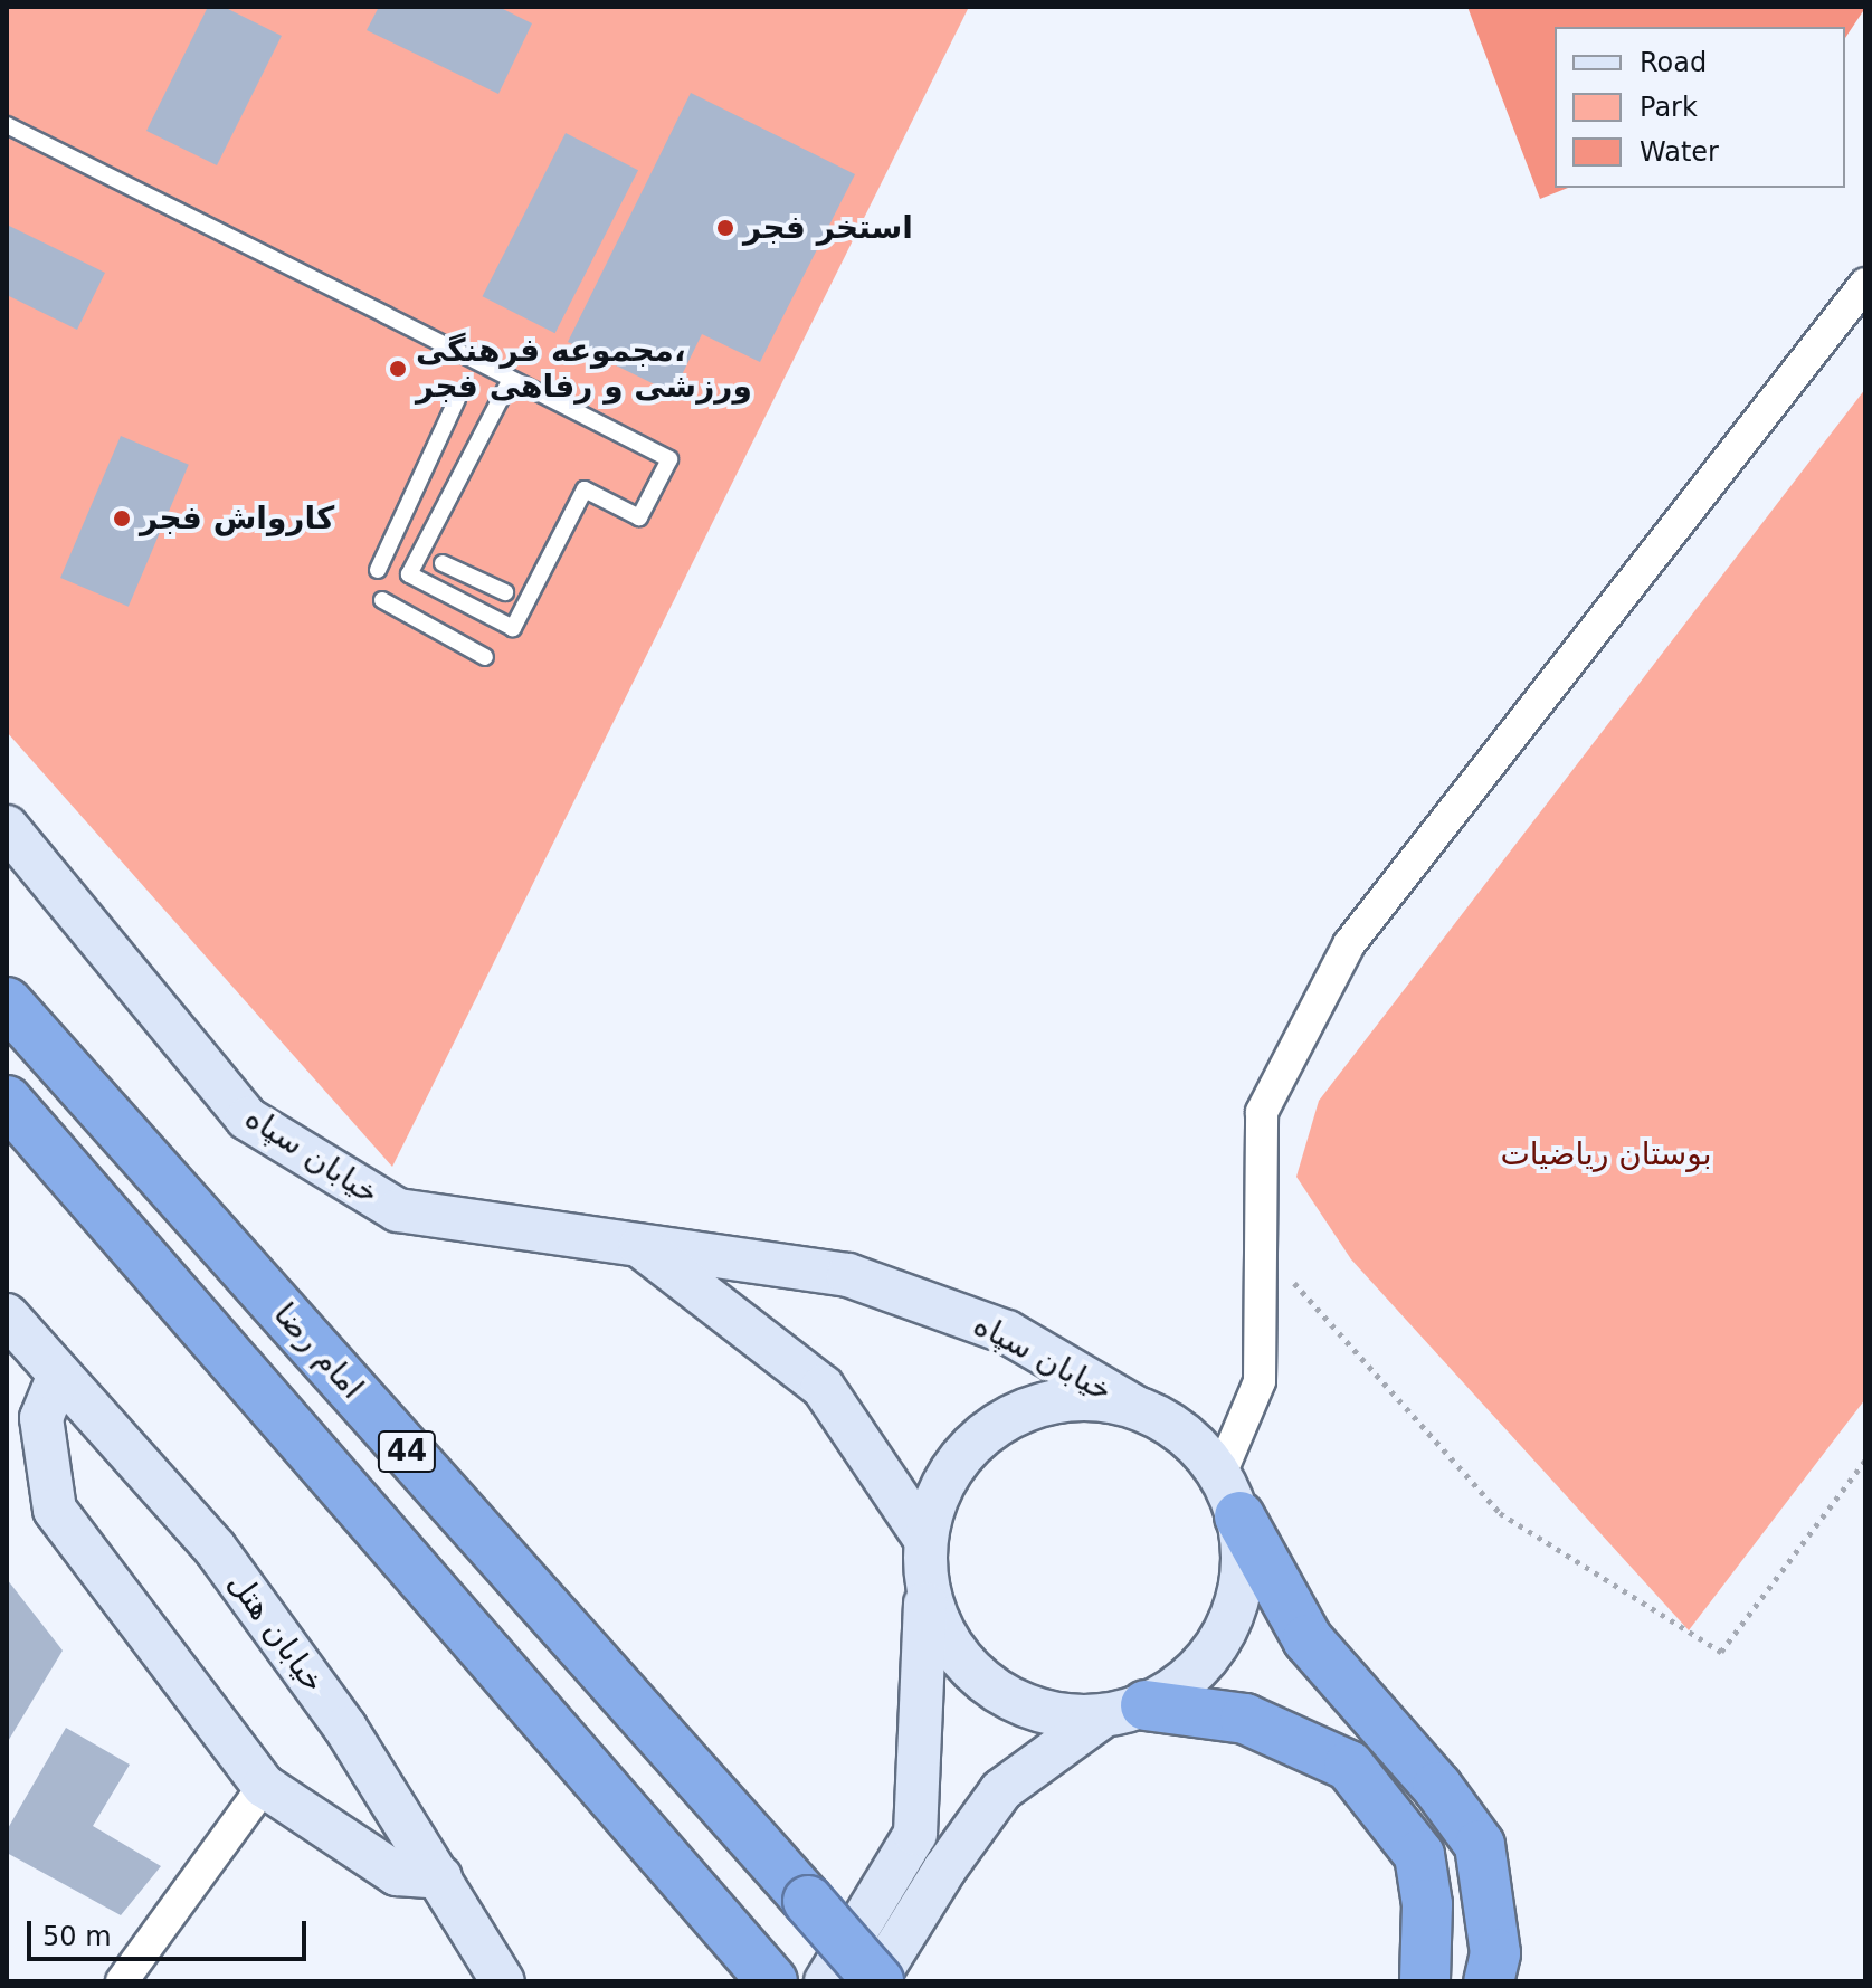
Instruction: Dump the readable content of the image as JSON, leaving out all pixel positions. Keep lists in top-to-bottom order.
{
  "streets": {
    "highway": ["امام رضا", "44"],
    "main road": ["خیابان سپاه", "خیابان هتل"]
  },
  "parks": ["بوستان ریاضیات"],
  "places": ["استخر فجر", "مجموعه فرهنگی، ورزشی و رفاهی فجر", "کارواش فجر"],
  "legend": ["Road", "Park", "Water"],
  "scale_bar": "50 m"
}
